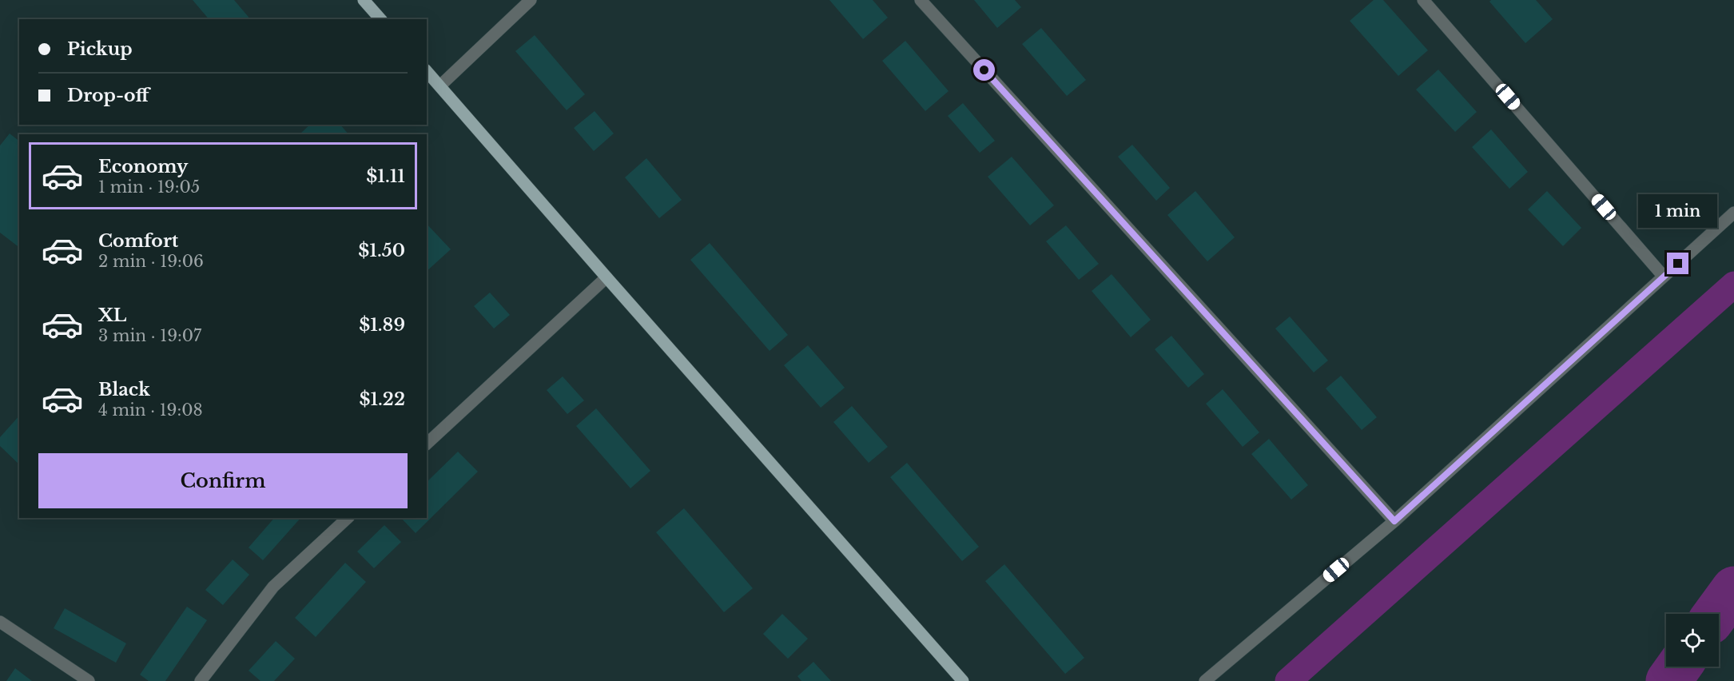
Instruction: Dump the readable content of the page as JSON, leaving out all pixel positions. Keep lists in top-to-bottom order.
{
  "page": {
    "banner": ["Pickup", "Drop-off"],
    "list": [
      {
        "name": "Economy",
        "note": "1 min · 19:05",
        "value": "$1.11"
      },
      {
        "name": "Comfort",
        "note": "2 min · 19:06",
        "value": "$1.50"
      },
      {
        "name": "XL",
        "note": "3 min · 19:07",
        "value": "$1.89"
      },
      {
        "name": "Black",
        "note": "4 min · 19:08",
        "value": "$1.22"
      }
    ],
    "bubble": "1 min",
    "buttons": "Confirm"
  }
}
